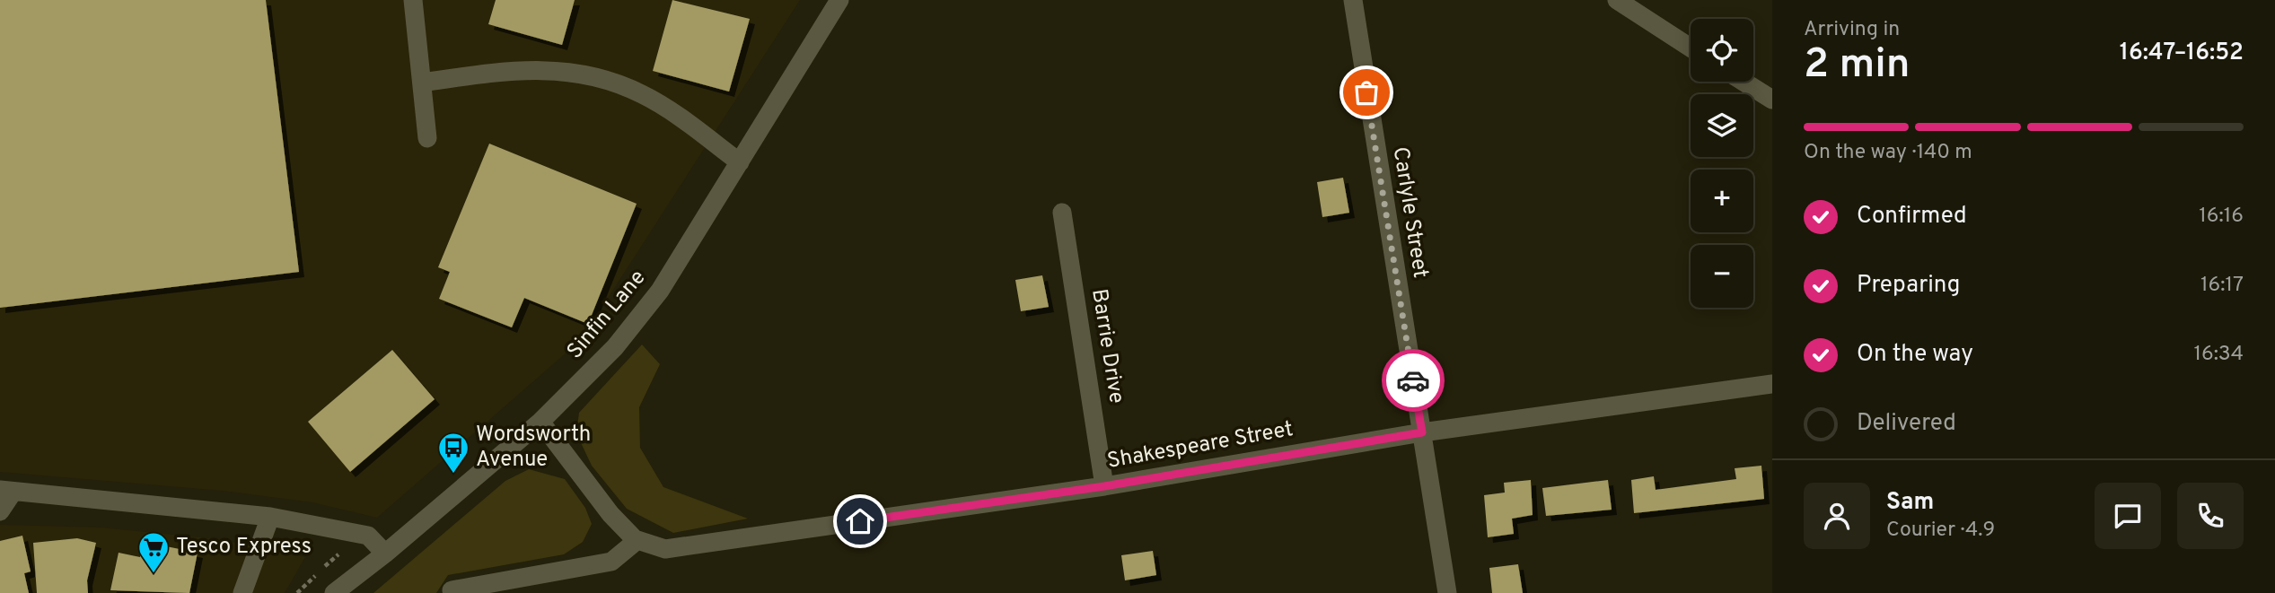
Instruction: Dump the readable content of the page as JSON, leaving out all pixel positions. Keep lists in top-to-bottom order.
{
  "streets": {
    "street": [
      "Carlyle Street",
      "Sinfin Lane",
      "Barrie Drive",
      "Shakespeare Street"
    ]
  },
  "crossings": [
    ["Carlyle Street", "Shakespeare Street"],
    ["Sinfin Lane", "Shakespeare Street"],
    ["Barrie Drive", "Shakespeare Street"]
  ],
  "places": {
    "bus stop": ["Wordsworth Avenue"],
    "supermarket": ["Tesco Express"]
  },
  "page": {
    "heading": ["2 min", "Arriving in", "16:47–16:52"],
    "panel": ["Sam", "Courier · 4.9"],
    "map_buttons": ["+", "−"],
    "bar": "On the way · 140 m",
    "list": [
      ["Confirmed", "16:16"],
      ["Preparing", "16:17"],
      ["On the way", "16:34"],
      "Delivered"
    ]
  }
}
